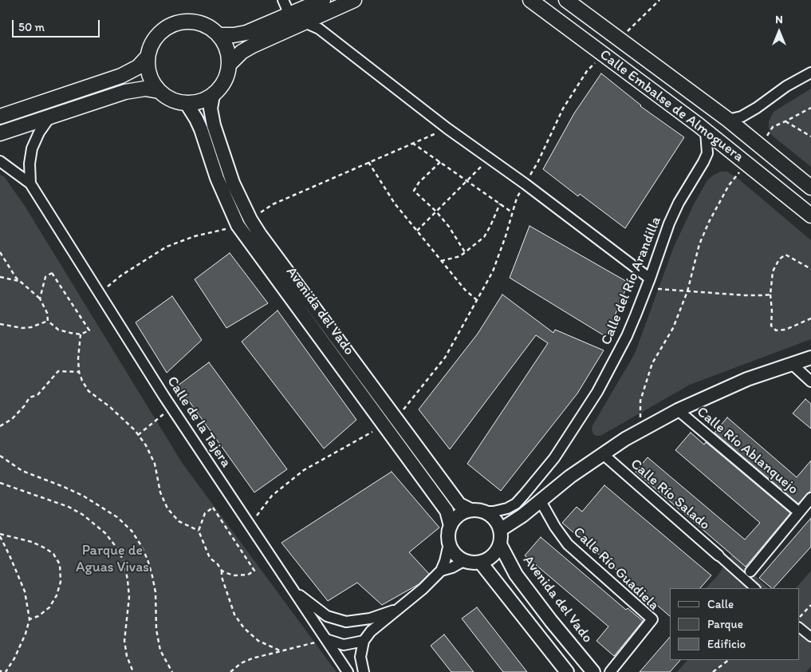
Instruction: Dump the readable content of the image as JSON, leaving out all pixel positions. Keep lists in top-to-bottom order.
{
  "streets": {
    "main road": ["Calle Embalse de Almoguera"],
    "street": [
      "Calle del Río Arandilla",
      "Avenida del Vado",
      "Calle de la Tajera",
      "Calle Río Ablanquejo",
      "Calle Río Salado",
      "Calle Río Guadiela"
    ]
  },
  "crossings": [
    ["Calle Embalse de Almoguera", "Calle del Río Arandilla"],
    ["Calle del Río Arandilla", "Avenida del Vado"]
  ],
  "parks": ["Parque de Aguas Vivas"],
  "legend": ["Calle", "Parque", "Edificio"],
  "scale_bar": "50 m",
  "north": "top"
}
